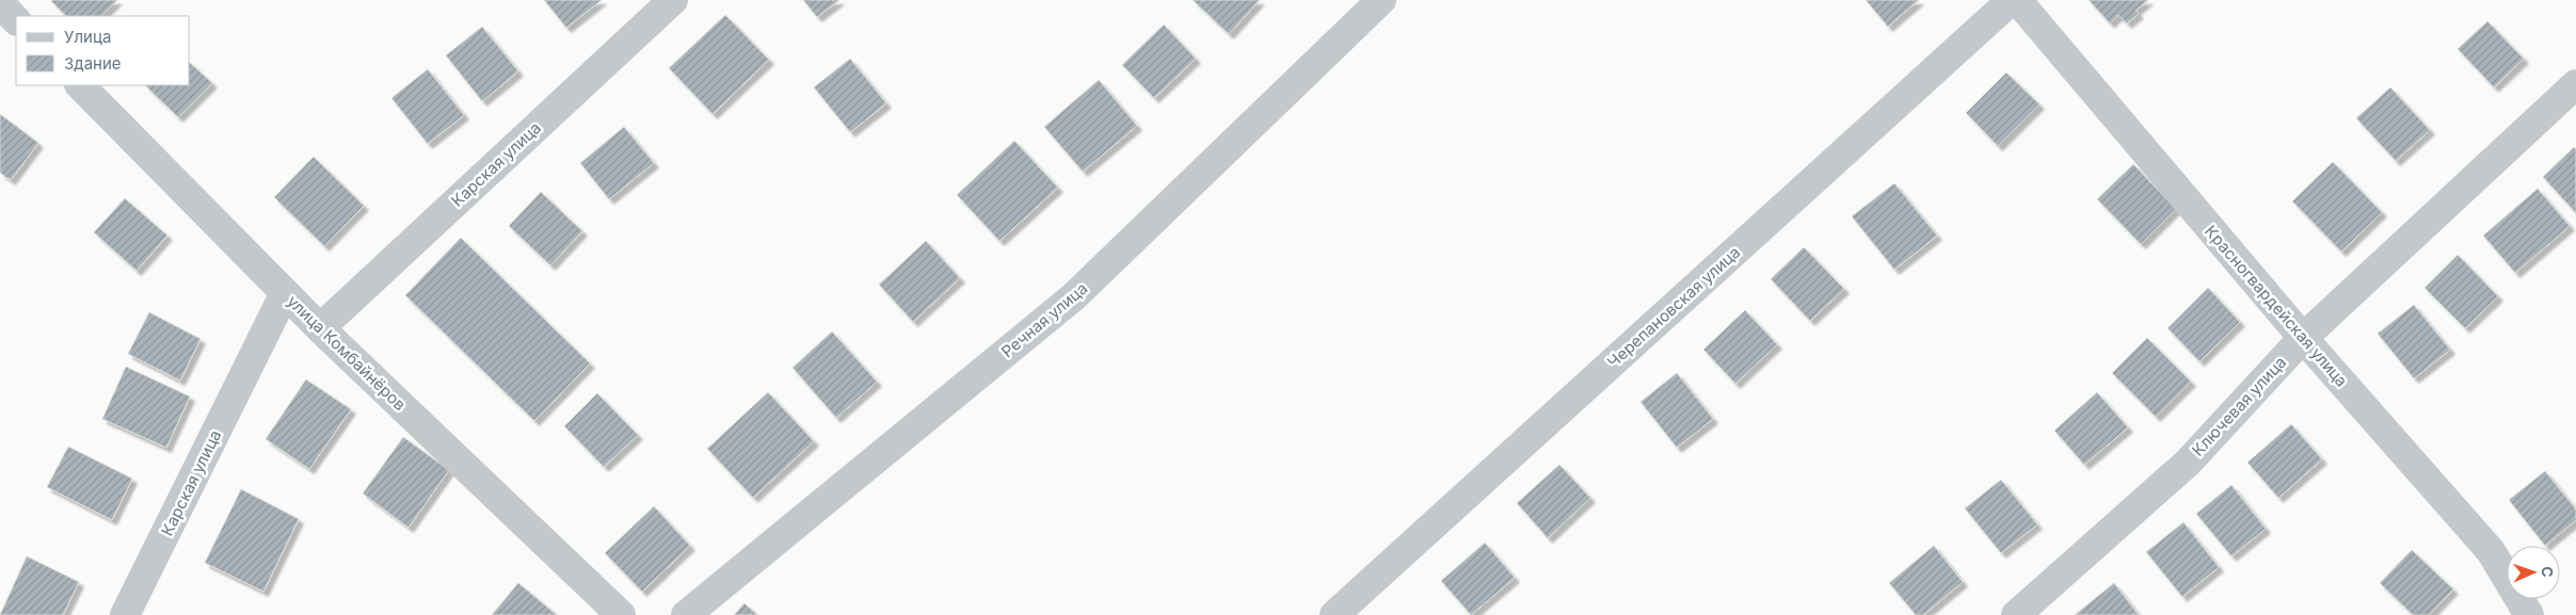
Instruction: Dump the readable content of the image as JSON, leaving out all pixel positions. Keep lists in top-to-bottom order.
{
  "streets": {
    "street": [
      "Карская улица",
      "Красногвардейская улица",
      "Черепановская улица",
      "Речная улица",
      "улица Комбайнёров",
      "Ключевая улица"
    ]
  },
  "crossings": [
    ["Карская улица", "улица Комбайнёров"],
    ["Красногвардейская улица", "Ключевая улица"]
  ],
  "legend": ["Улица", "Здание"],
  "north": "right"
}
